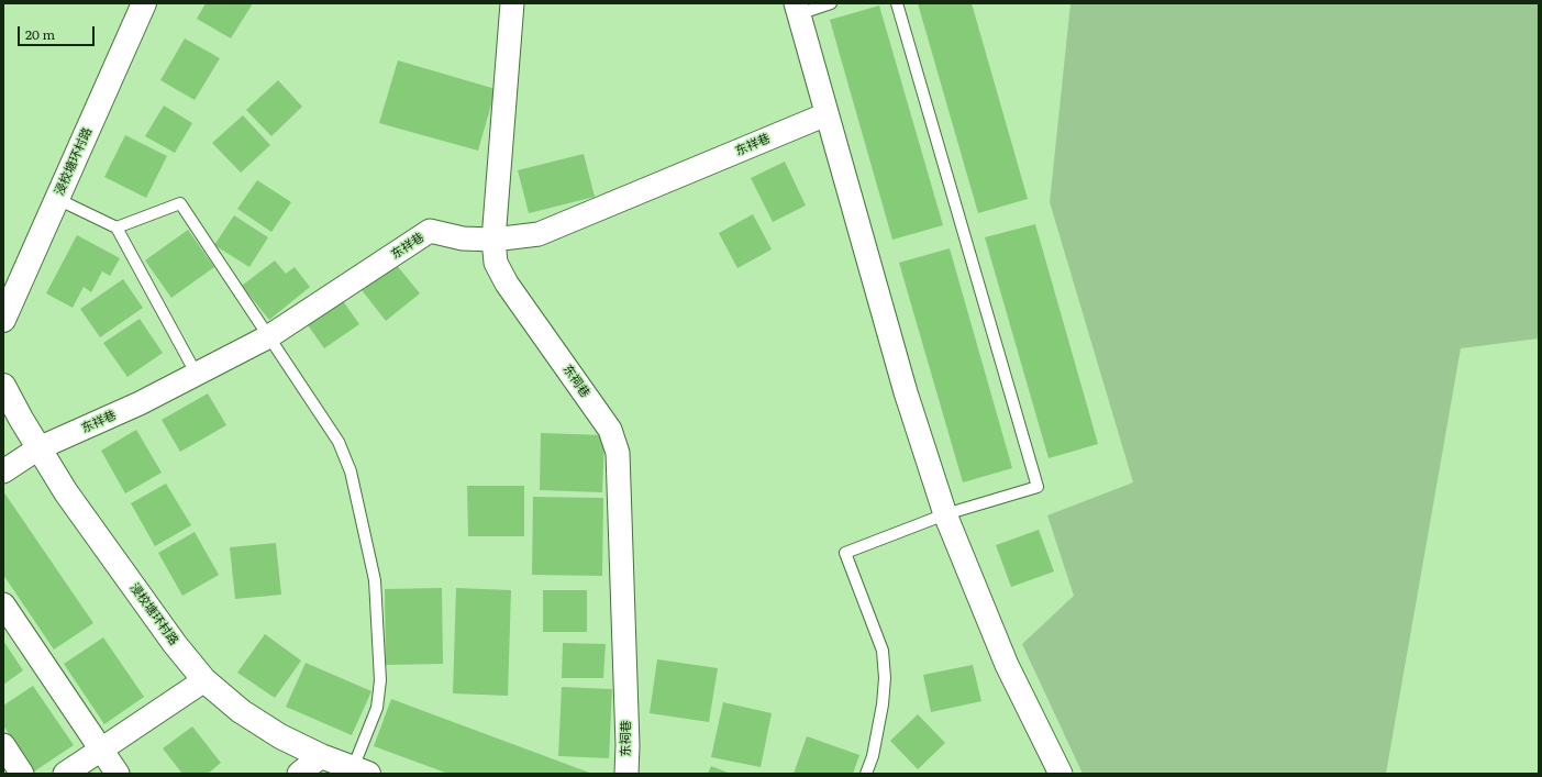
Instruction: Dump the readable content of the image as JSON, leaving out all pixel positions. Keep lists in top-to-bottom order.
{
  "streets": {
    "street": ["东祥巷", "浸校塘环村路", "东祠巷"]
  },
  "crossings": [
    ["东祥巷", "浸校塘环村路"],
    ["东祥巷", "东祠巷"]
  ],
  "scale_bar": "20 m"
}
